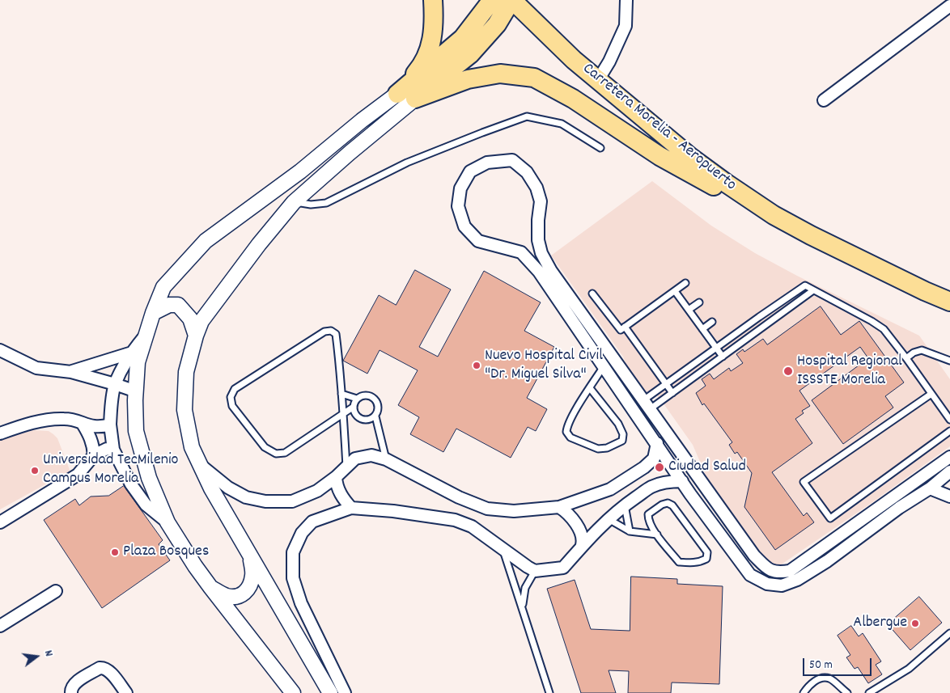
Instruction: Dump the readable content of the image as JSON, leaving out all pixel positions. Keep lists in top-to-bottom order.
{
  "streets": {
    "highway": ["Carretera Morelia - Aeropuerto"]
  },
  "places": [
    "Nuevo Hospital Civil \"Dr. Miguel Silva\"",
    "Hospital Regional ISSSTE Morelia",
    "Ciudad Salud",
    "Universidad TecMilenio Campus Morelia",
    "Plaza Bosques",
    "Albergue"
  ],
  "scale_bar": "50 m",
  "north": "right"
}
